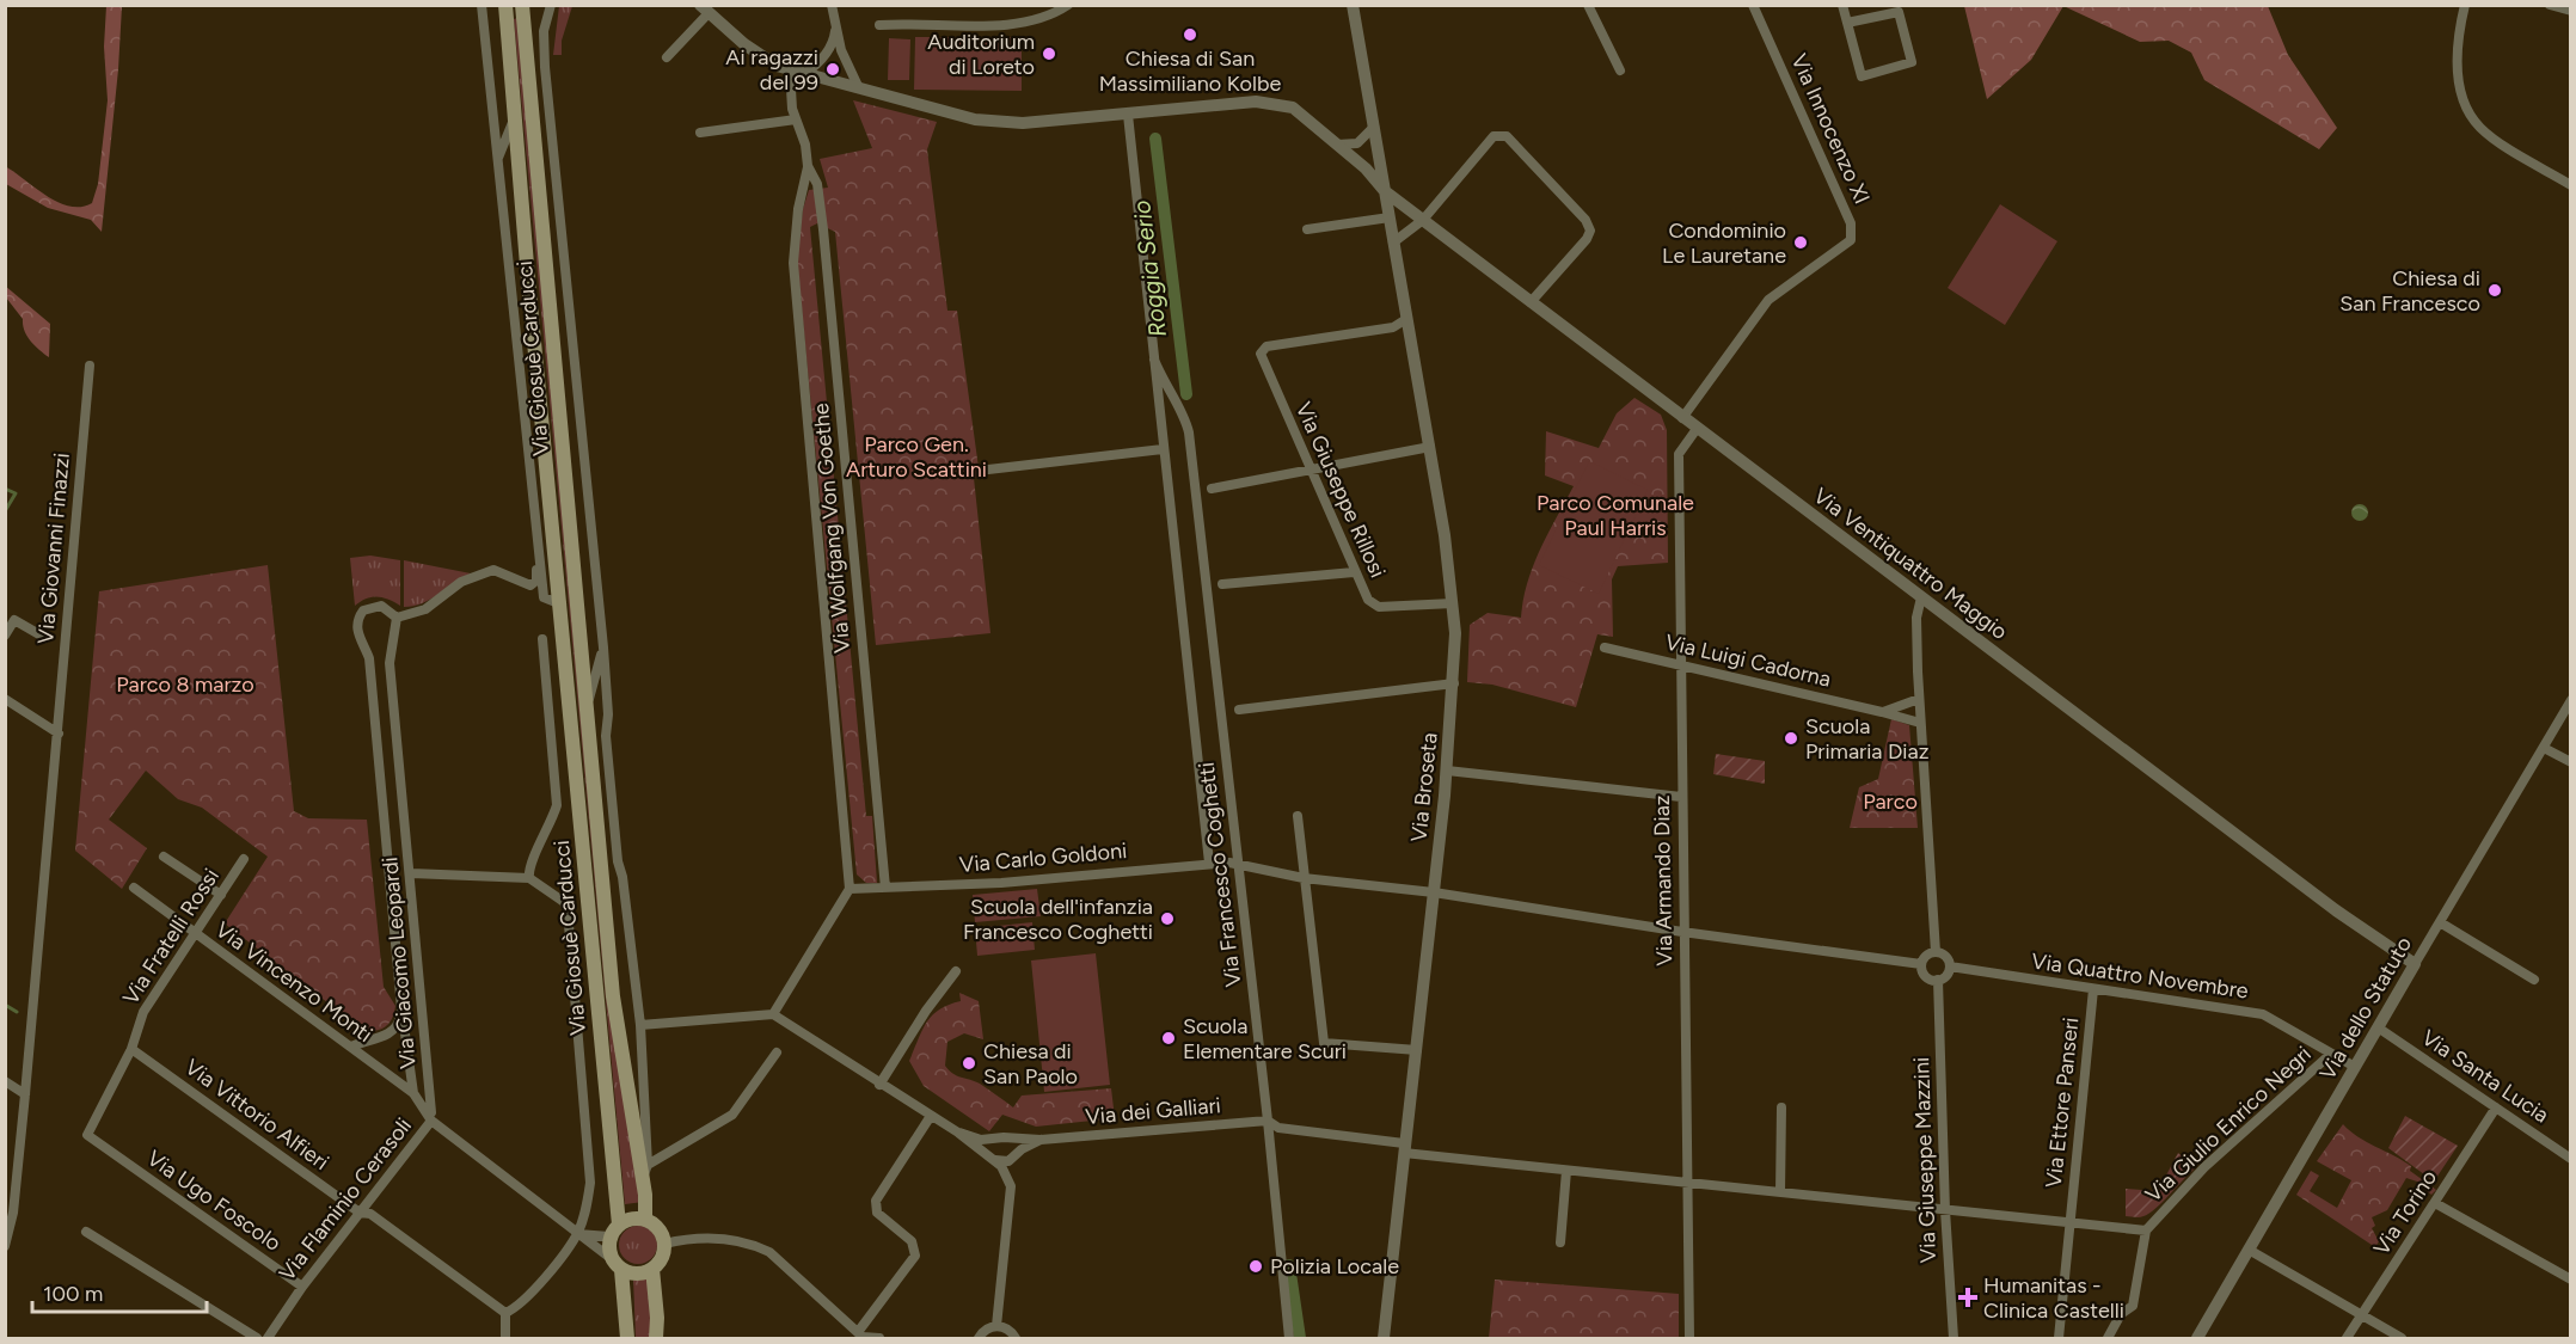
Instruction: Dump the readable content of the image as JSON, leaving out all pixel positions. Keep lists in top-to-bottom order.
{
  "streets": {
    "main road": ["Via Giosuè Carducci"],
    "street": [
      "Via Innocenzo XI",
      "Via Giuseppe Rillosi",
      "Via Wolfgang Von Goethe",
      "Via Giovanni Finazzi",
      "Via Ventiquattro Maggio",
      "Via Luigi Cadorna",
      "Via Broseta",
      "Via Carlo Goldoni",
      "Via Francesco Coghetti",
      "Via Armando Diaz",
      "Via Fratelli Rossi",
      "Via Giacomo Leopardi",
      "Via Quattro Novembre",
      "Via Vincenzo Monti",
      "Via dello Statuto",
      "Via Santa Lucia",
      "Via Ettore Panseri",
      "Via dei Galliari",
      "Via Vittorio Alfieri",
      "Via Giulio Enrico Negri",
      "Via Giuseppe Mazzini",
      "Via Flaminio Cerasoli",
      "Via Ugo Foscolo",
      "Via Torino"
    ]
  },
  "crossings": [
    ["Via Innocenzo XI", "Via Ventiquattro Maggio"],
    ["Via Giuseppe Rillosi", "Via Broseta"],
    ["Via Wolfgang Von Goethe", "Via Ventiquattro Maggio"],
    ["Via Wolfgang Von Goethe", "Via Carlo Goldoni"],
    ["Via Ventiquattro Maggio", "Via Broseta"],
    ["Via Ventiquattro Maggio", "Via Francesco Coghetti"],
    ["Via Ventiquattro Maggio", "Via Armando Diaz"],
    ["Via Ventiquattro Maggio", "Via dello Statuto"],
    ["Via Luigi Cadorna", "Via Armando Diaz"],
    ["Via Broseta", "Via Carlo Goldoni"],
    ["Via Carlo Goldoni", "Via Francesco Coghetti"],
    ["Via Francesco Coghetti", "Via dei Galliari"],
    ["Via Fratelli Rossi", "Via Vincenzo Monti"],
    ["Via Fratelli Rossi", "Via Vittorio Alfieri"],
    ["Via Fratelli Rossi", "Via Ugo Foscolo"],
    ["Via Giacomo Leopardi", "Via Vincenzo Monti"],
    ["Via Giacomo Leopardi", "Via Flaminio Cerasoli"],
    ["Via Quattro Novembre", "Via dello Statuto"],
    ["Via Quattro Novembre", "Via Ettore Panseri"],
    ["Via Quattro Novembre", "Via Giulio Enrico Negri"],
    ["Via Quattro Novembre", "Via Giuseppe Mazzini"],
    ["Via Vincenzo Monti", "Via Flaminio Cerasoli"],
    ["Via dello Statuto", "Via Santa Lucia"],
    ["Via Santa Lucia", "Via Torino"],
    ["Via Vittorio Alfieri", "Via Flaminio Cerasoli"],
    ["Via Flaminio Cerasoli", "Via Ugo Foscolo"]
  ],
  "water": ["Roggia Serio"],
  "parks": [
    "Parco Gen. Arturo Scattini",
    "Parco Comunale Paul Harris",
    "Parco 8 marzo",
    "Parco"
  ],
  "places": {
    "other": [
      "Chiesa di San Massimiliano Kolbe",
      "Auditorium di Loreto",
      "Ai ragazzi del 99",
      "Condominio Le Lauretane",
      "Chiesa di San Francesco",
      "Scuola Primaria Diaz",
      "Scuola dell'infanzia Francesco Coghetti",
      "Scuola Elementare Scuri",
      "Chiesa di San Paolo",
      "Polizia Locale"
    ],
    "health": ["Humanitas - Clinica Castelli"]
  },
  "scale_bar": "100 m"
}
